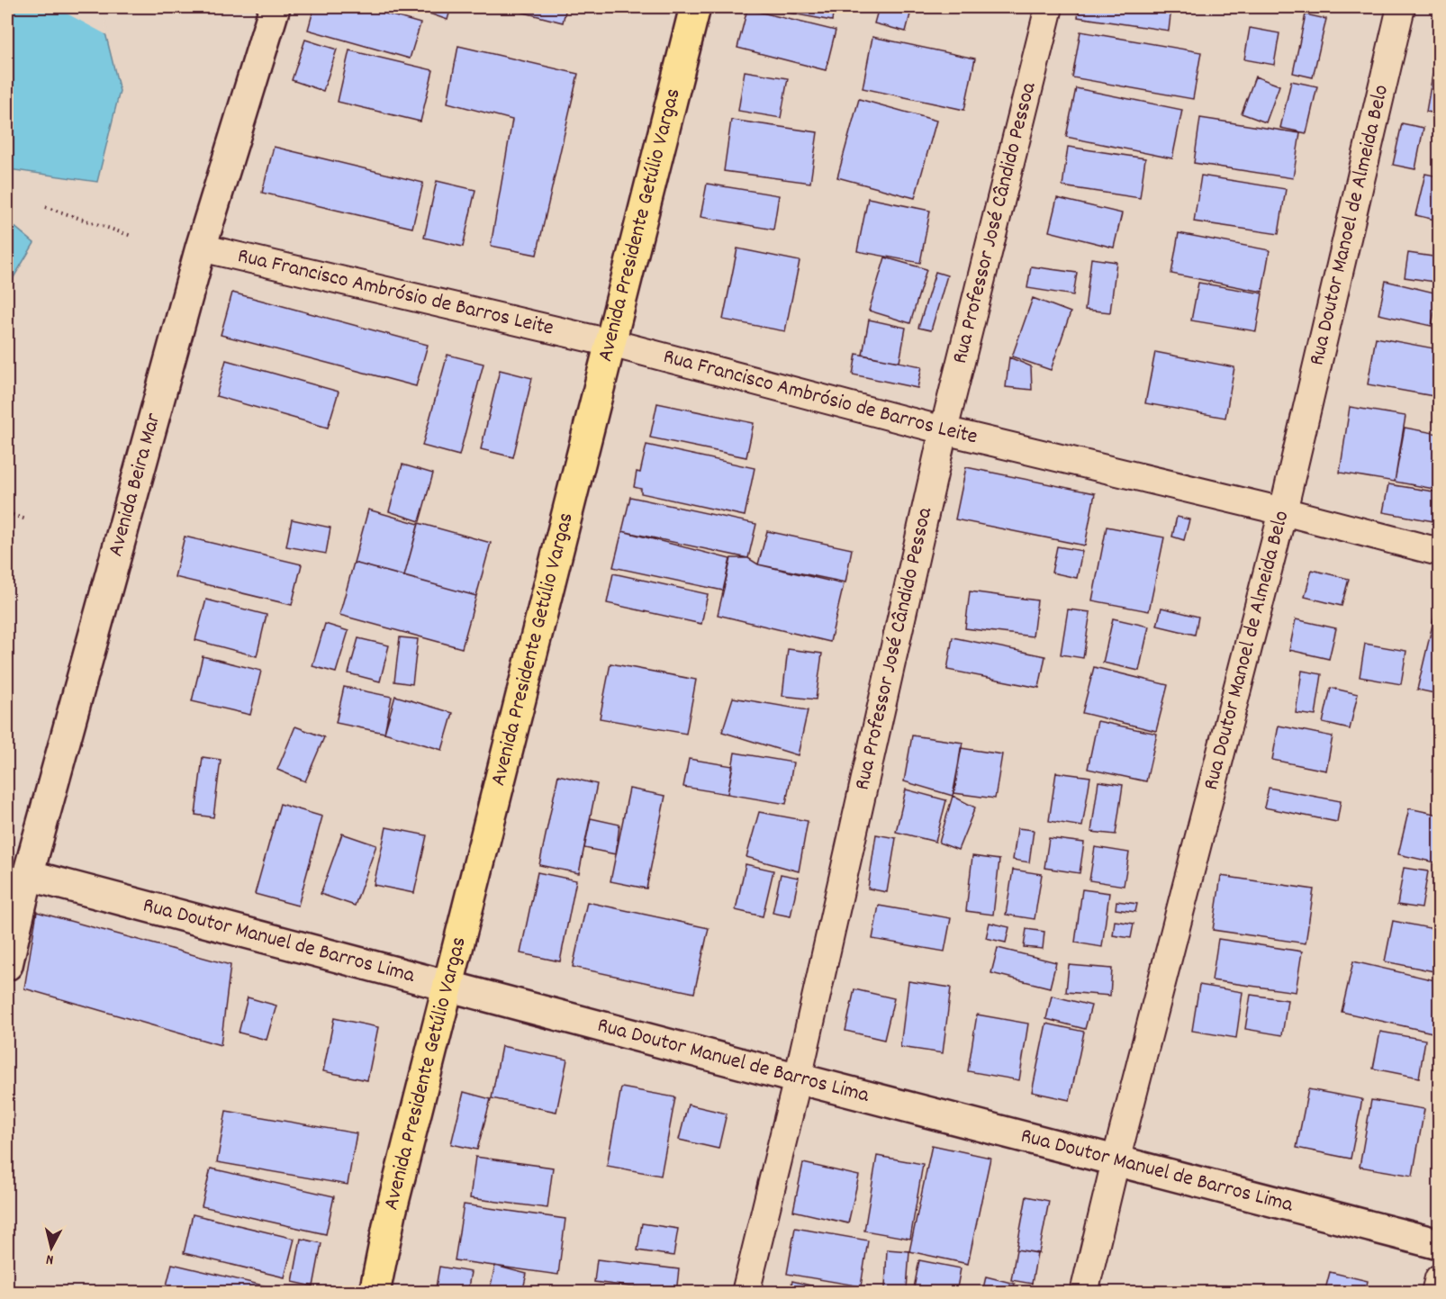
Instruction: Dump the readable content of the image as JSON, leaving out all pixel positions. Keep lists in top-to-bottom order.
{
  "streets": {
    "main road": ["Avenida Presidente Getúlio Vargas"],
    "street": [
      "Rua Professor José Cândido Pessoa",
      "Rua Doutor Manoel de Almeida Belo",
      "Rua Francisco Ambrósio de Barros Leite",
      "Avenida Beira Mar",
      "Rua Doutor Manuel de Barros Lima"
    ]
  },
  "crossings": [
    ["Rua Professor José Cândido Pessoa", "Rua Francisco Ambrósio de Barros Leite"],
    ["Rua Professor José Cândido Pessoa", "Rua Doutor Manuel de Barros Lima"],
    ["Avenida Presidente Getúlio Vargas", "Rua Francisco Ambrósio de Barros Leite"],
    ["Avenida Presidente Getúlio Vargas", "Rua Doutor Manuel de Barros Lima"],
    ["Rua Doutor Manoel de Almeida Belo", "Rua Francisco Ambrósio de Barros Leite"],
    ["Rua Doutor Manoel de Almeida Belo", "Rua Doutor Manuel de Barros Lima"],
    ["Rua Francisco Ambrósio de Barros Leite", "Avenida Beira Mar"],
    ["Avenida Beira Mar", "Rua Doutor Manuel de Barros Lima"]
  ],
  "north": "bottom"
}
